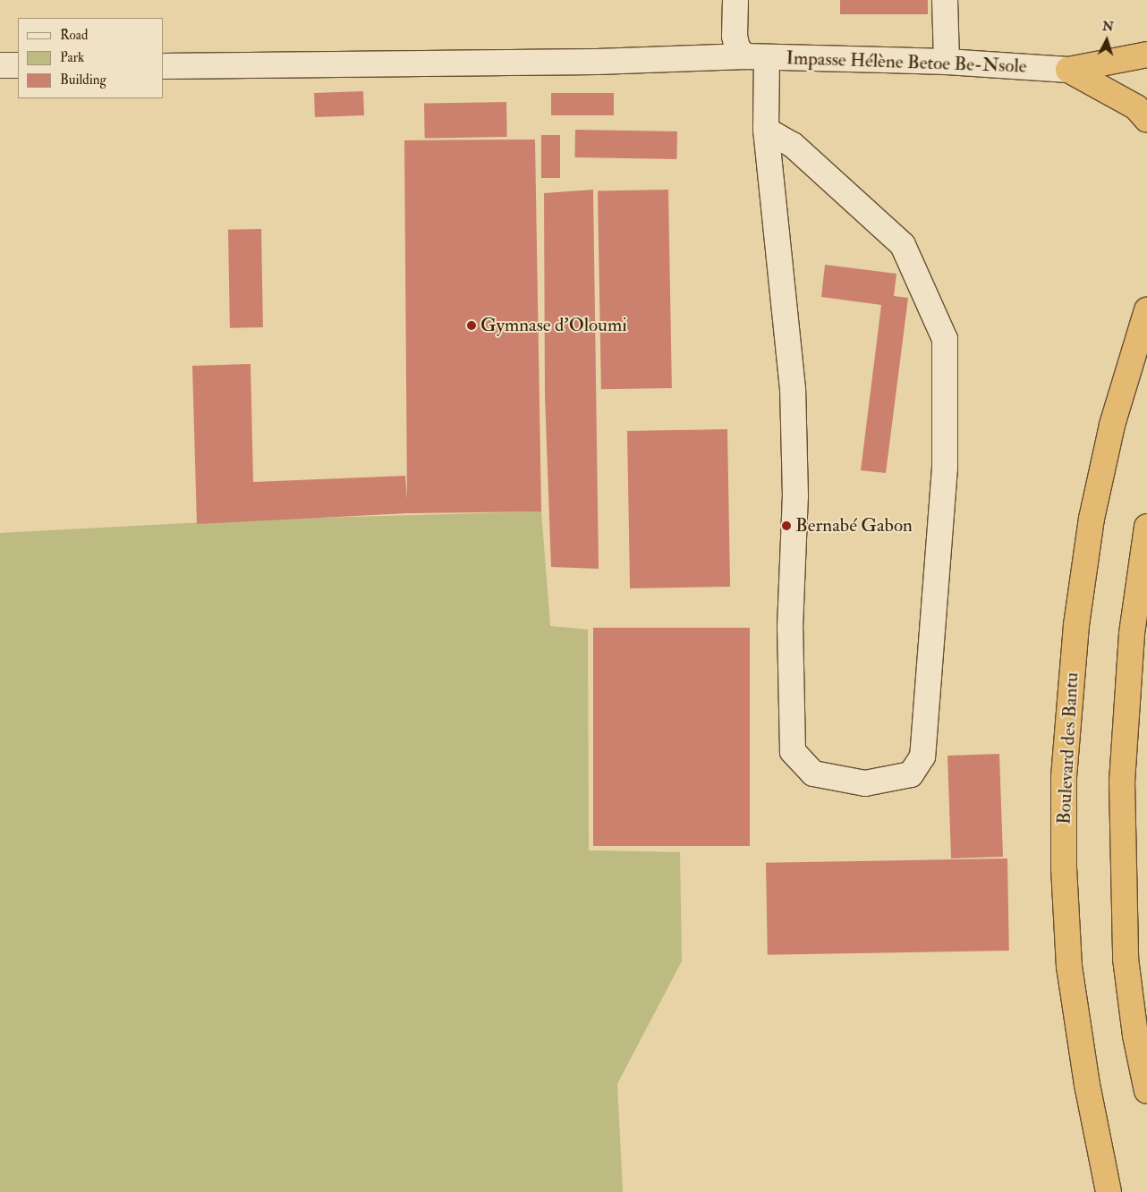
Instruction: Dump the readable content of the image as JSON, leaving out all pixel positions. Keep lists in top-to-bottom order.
{
  "streets": {
    "highway": ["Boulevard des Bantu"],
    "street": ["Impasse Hélène Betoe Be-Nsole"]
  },
  "places": ["Gymnase d'Oloumi", "Bernabé Gabon"],
  "legend": ["Road", "Park", "Building"],
  "north": "top"
}
